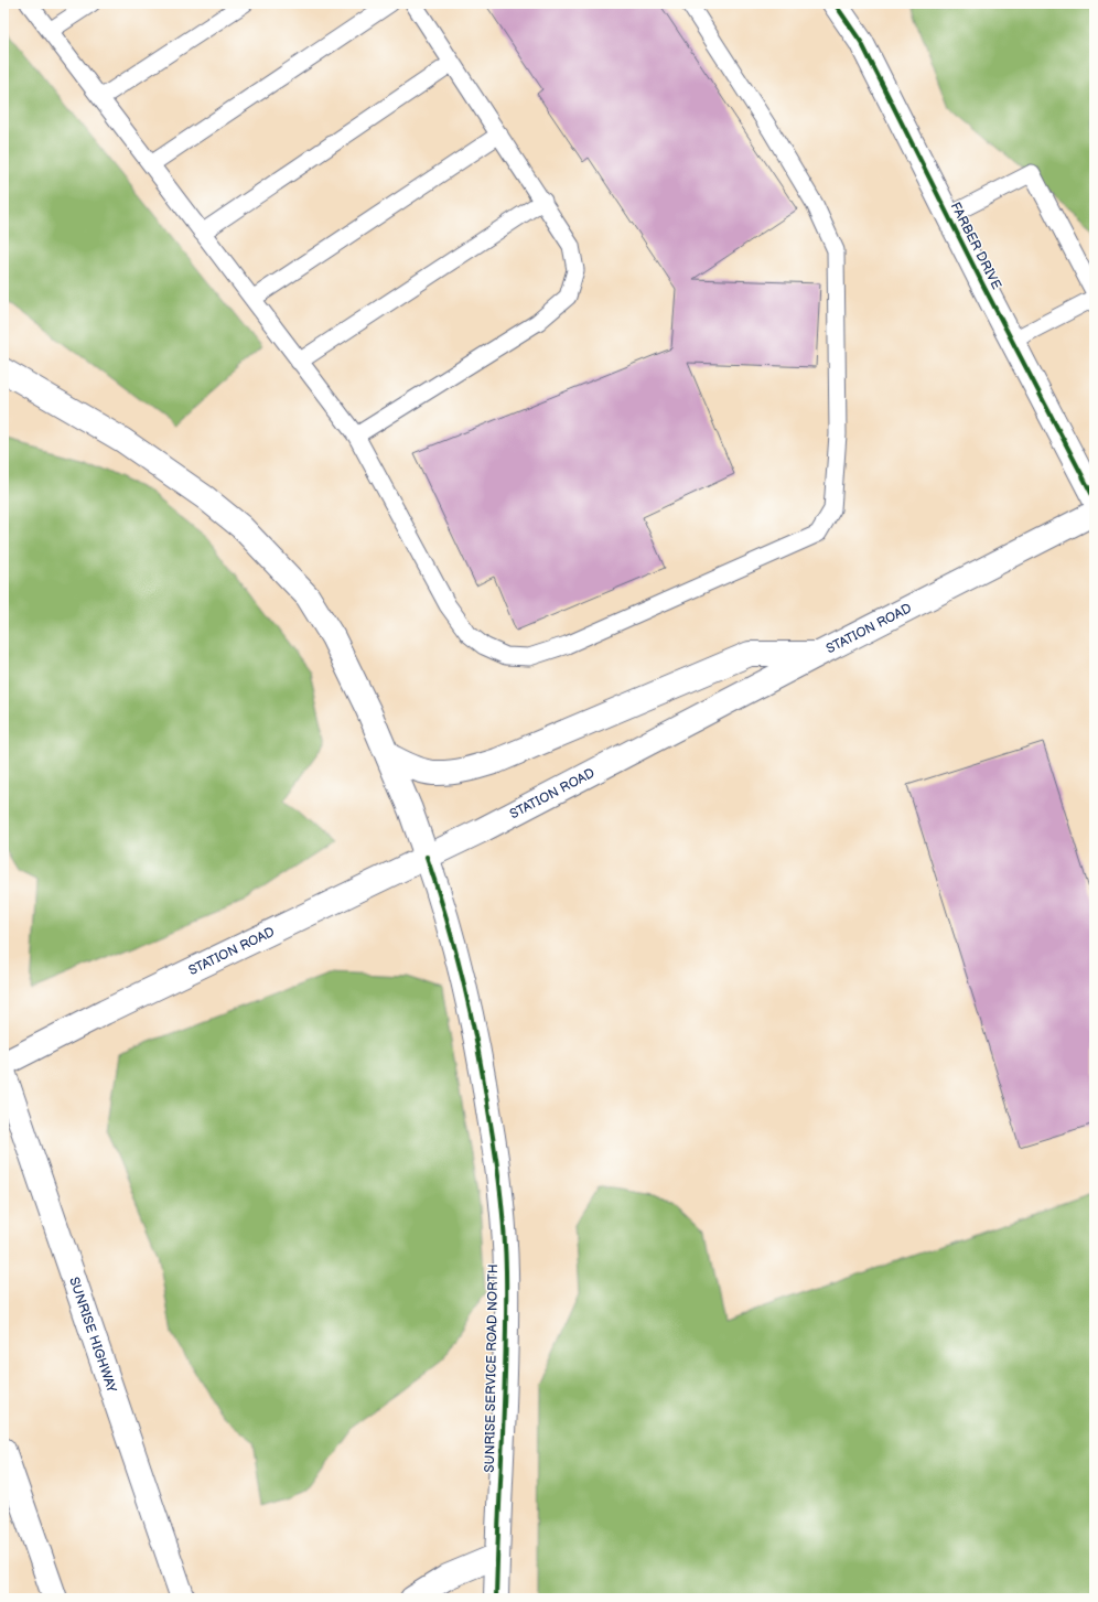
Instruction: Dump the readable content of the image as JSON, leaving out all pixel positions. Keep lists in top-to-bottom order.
{
  "streets": {
    "main road": [
      "FARBER DRIVE",
      "STATION ROAD",
      "SUNRISE HIGHWAY",
      "SUNRISE SERVICE ROAD NORTH"
    ]
  },
  "crossings": [
    ["STATION ROAD", "SUNRISE SERVICE ROAD NORTH"]
  ]
}
